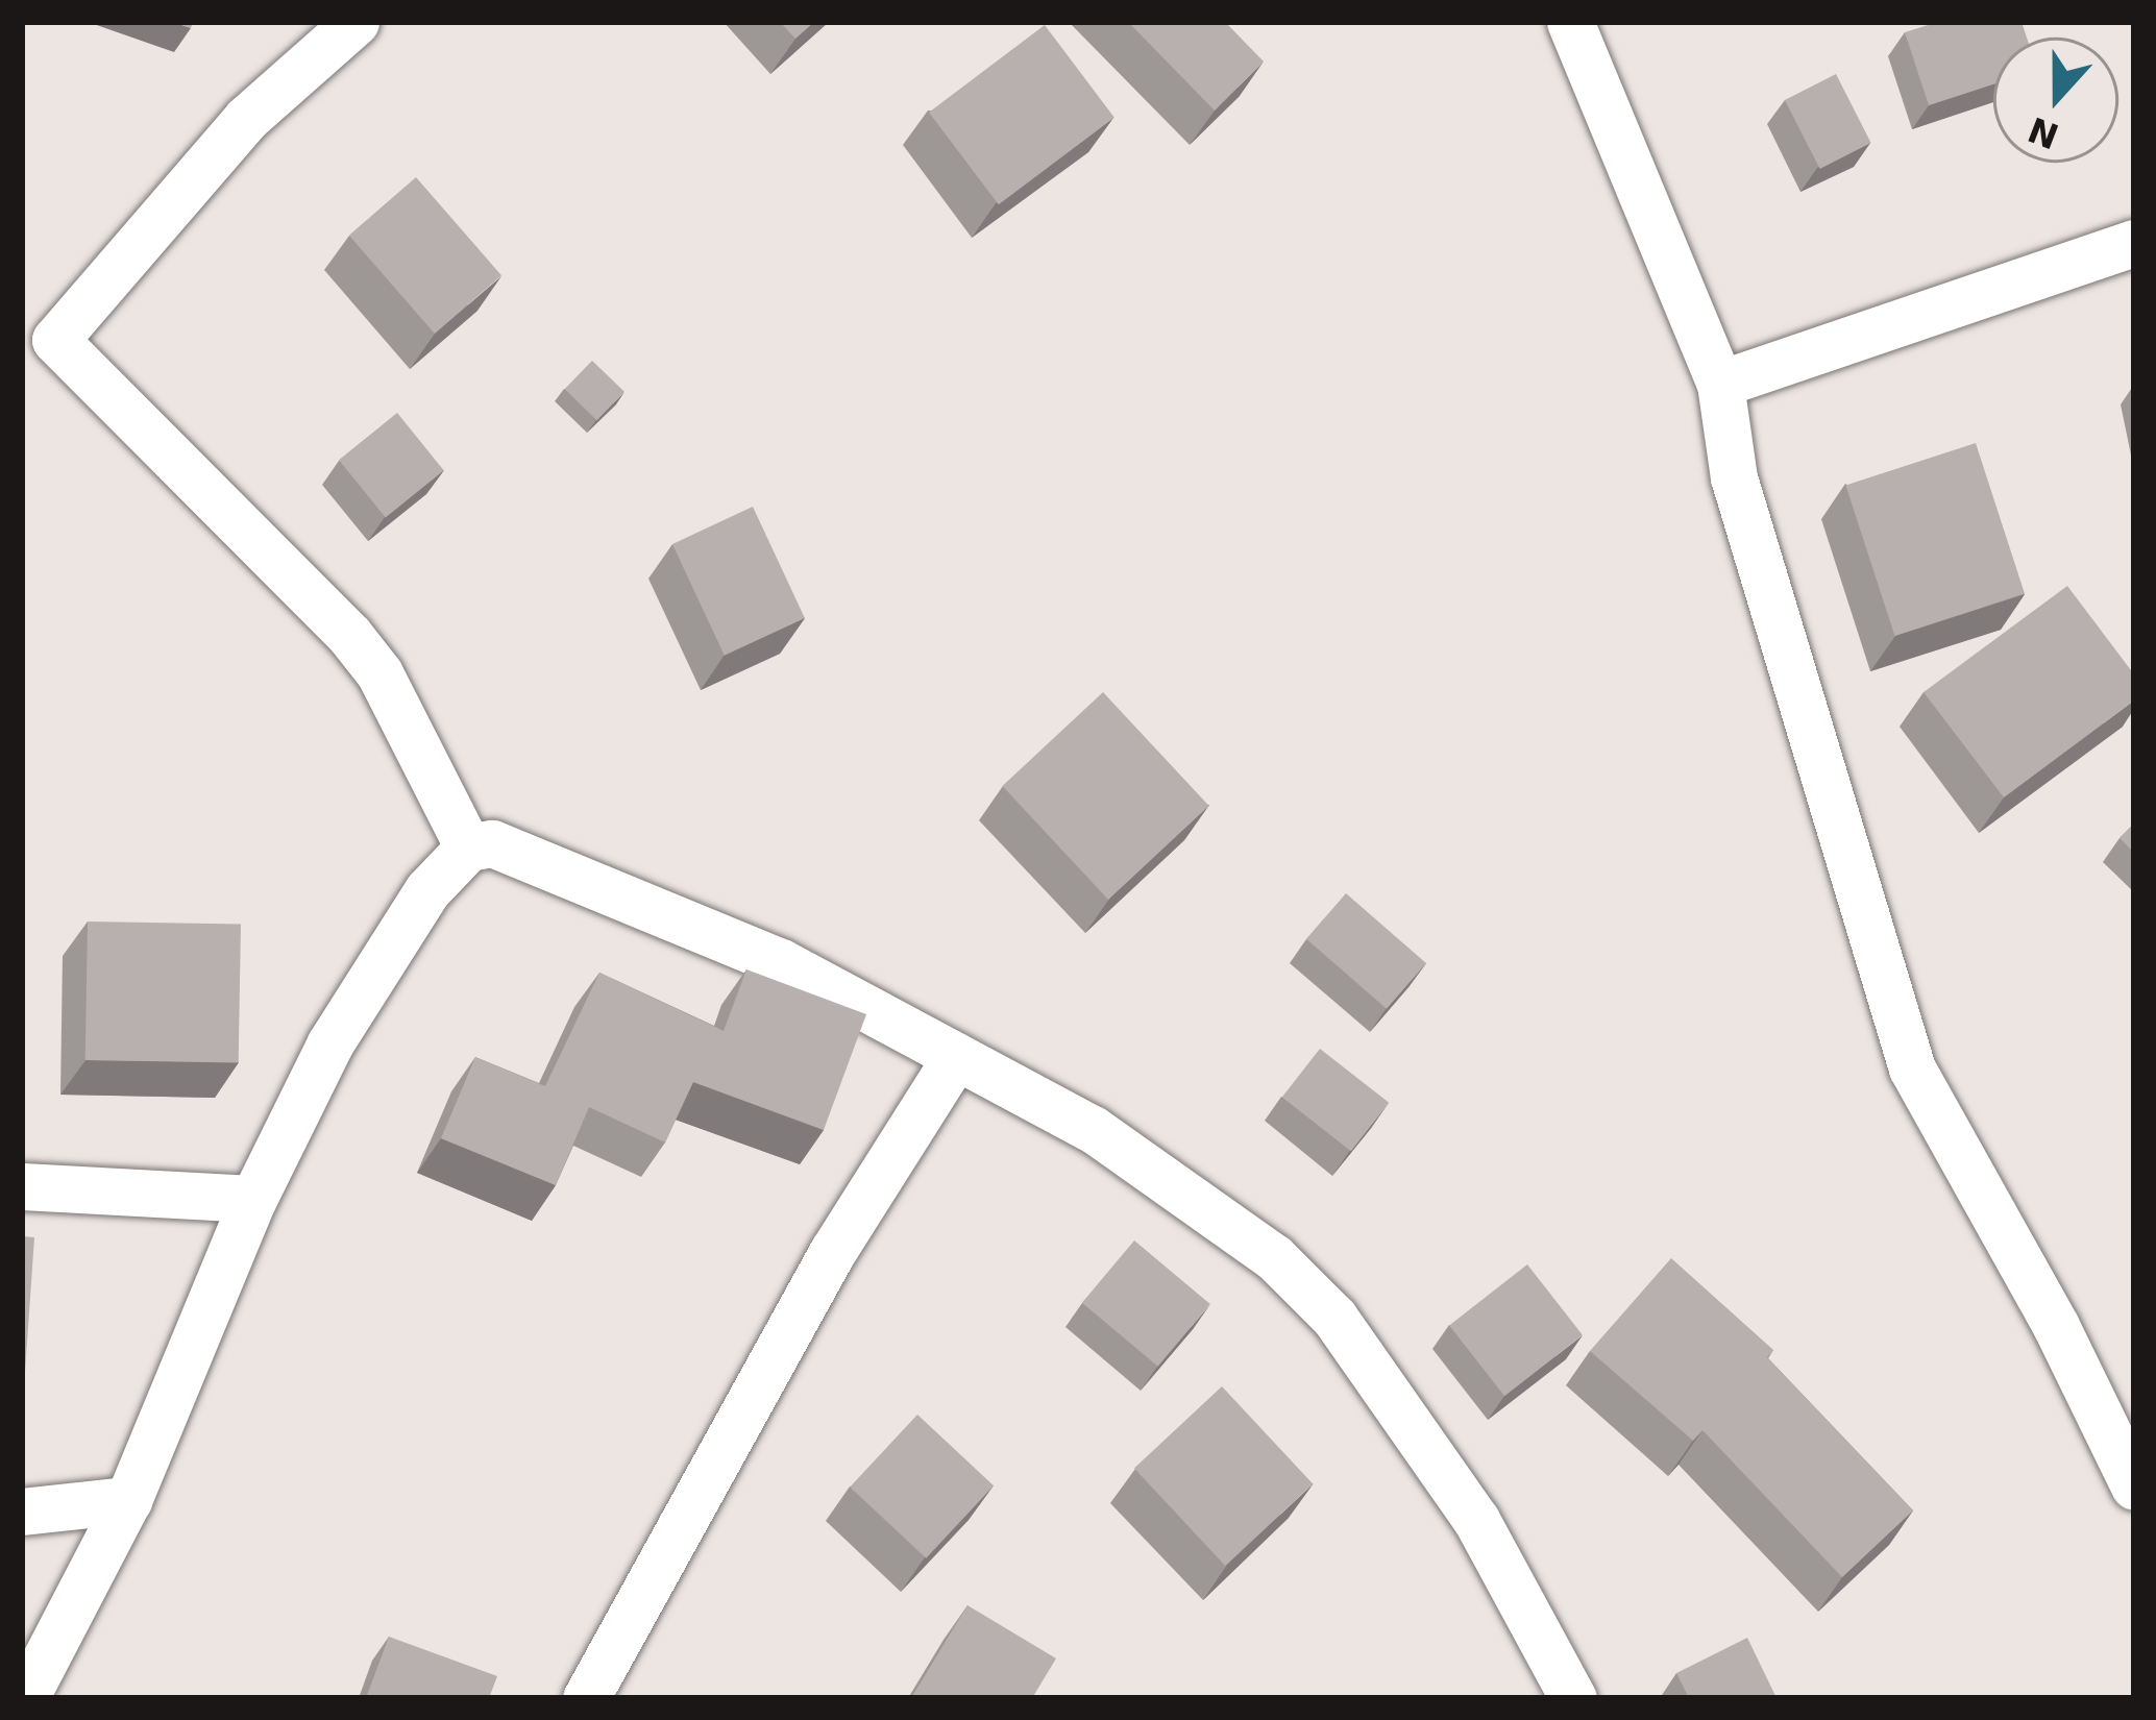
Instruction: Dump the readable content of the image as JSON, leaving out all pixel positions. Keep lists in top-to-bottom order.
{
  "north": "bottom"
}
